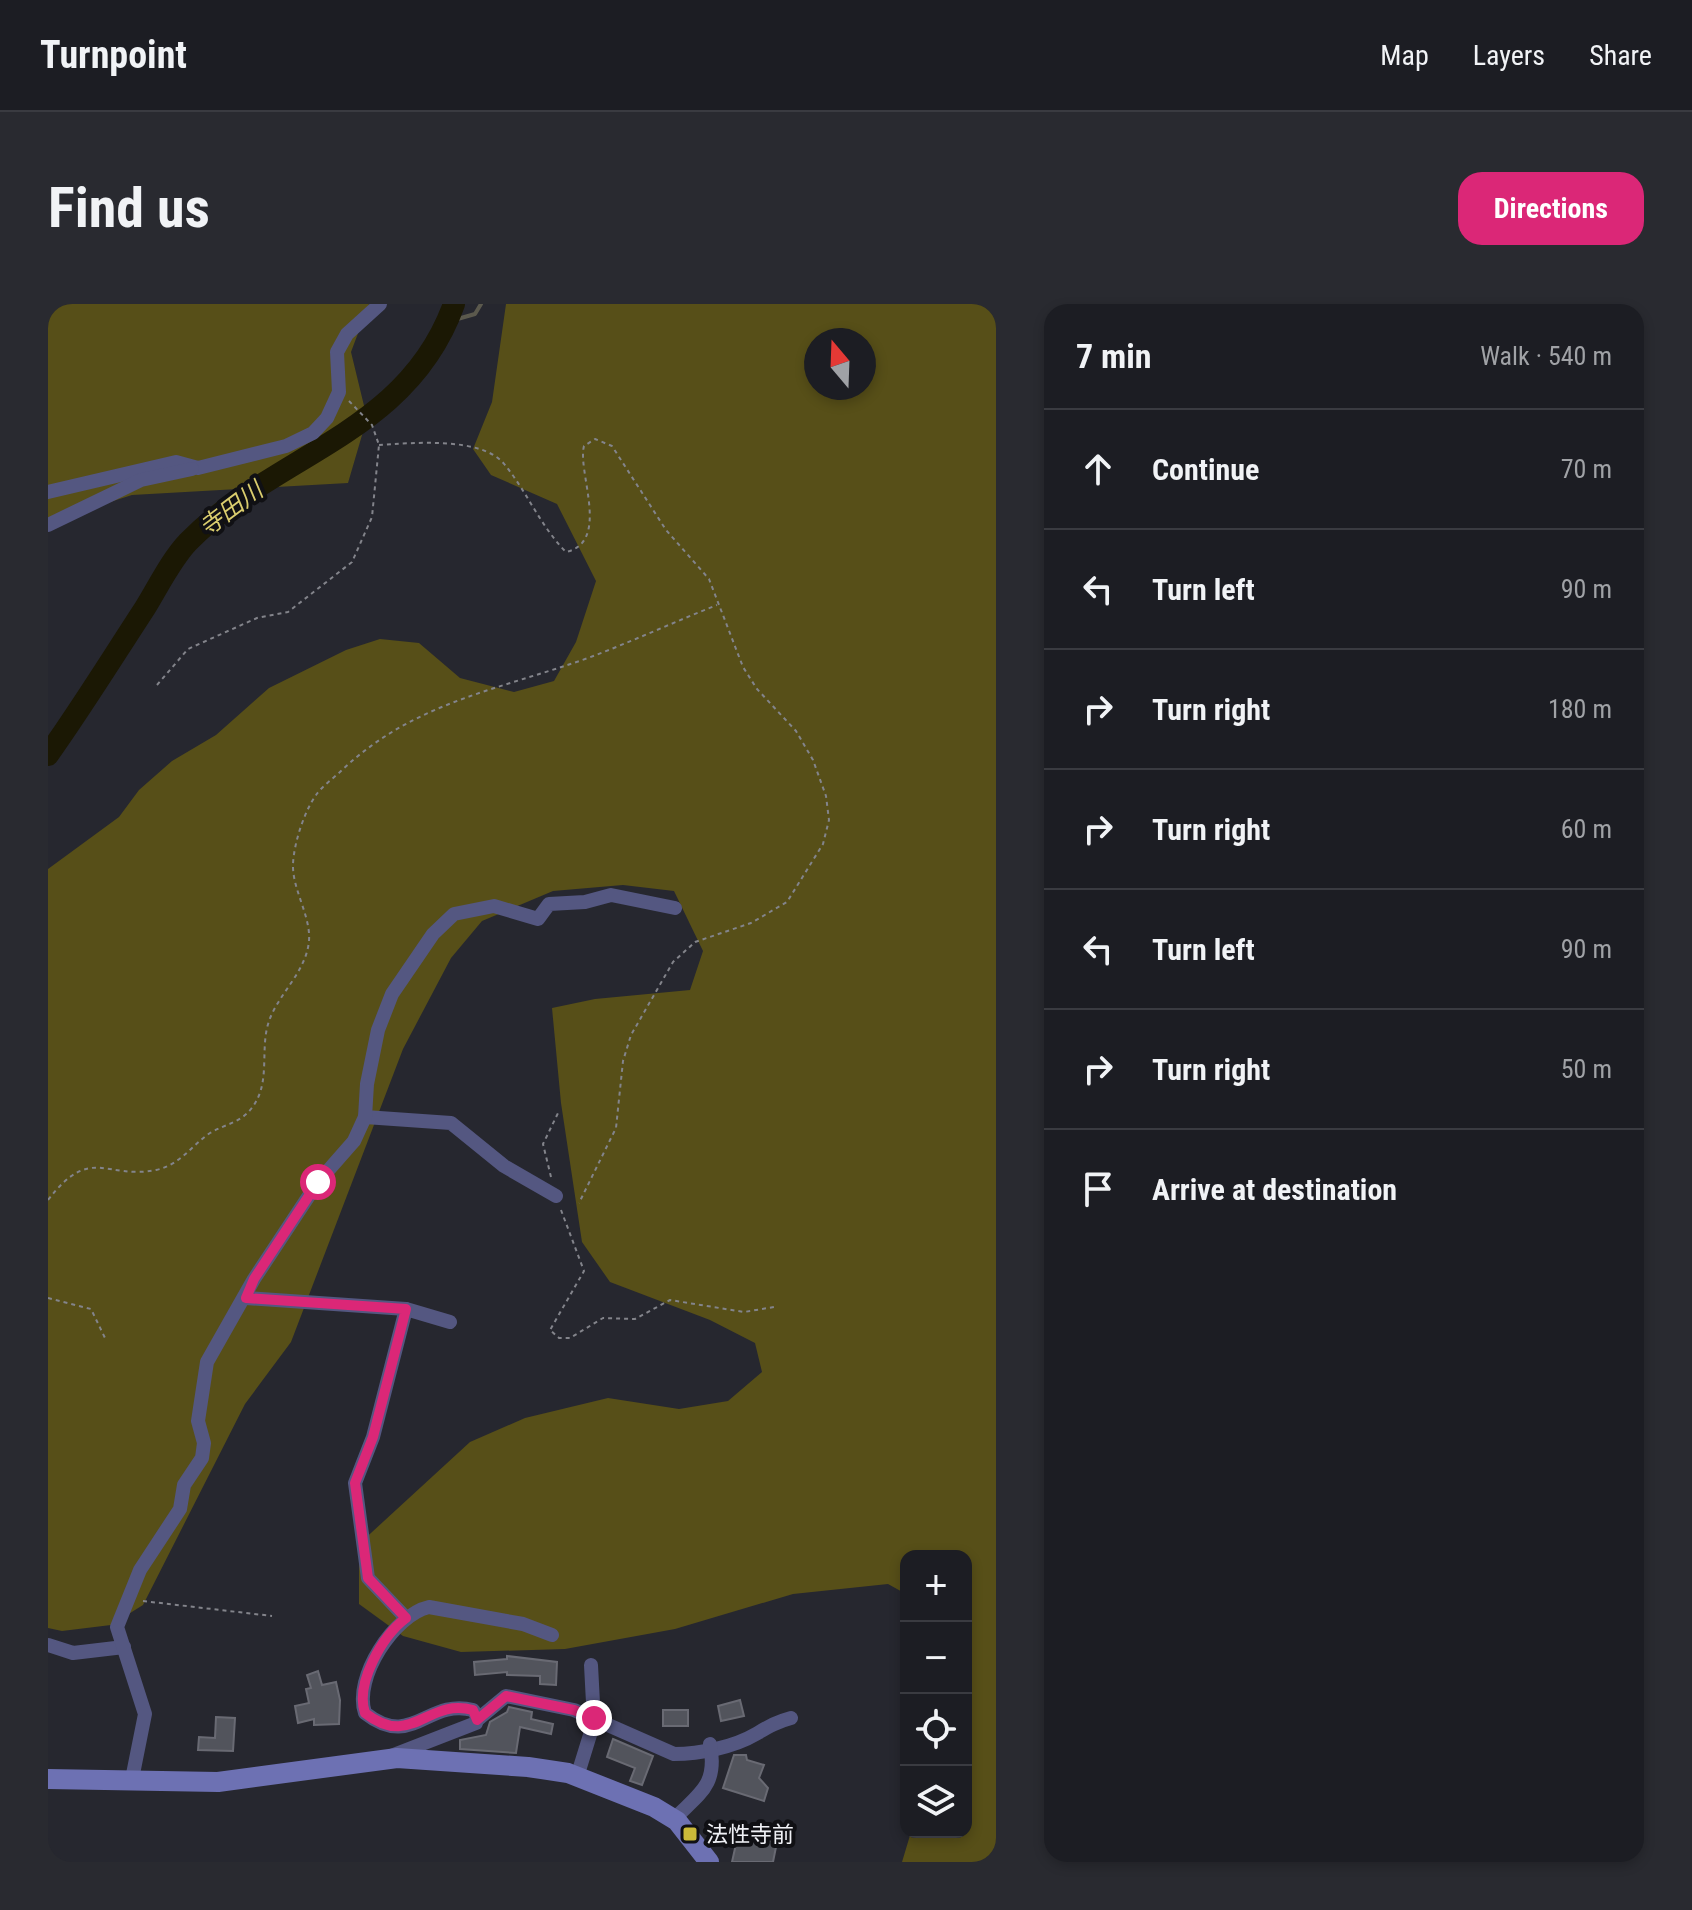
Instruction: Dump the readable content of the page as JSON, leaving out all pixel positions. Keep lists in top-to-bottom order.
{
  "water": ["寺田川"],
  "places": {
    "transit": ["法性寺前"]
  },
  "north": "top",
  "page": {
    "header": "Turnpoint",
    "nav": ["Map", "Layers", "Share"],
    "buttons": "Directions",
    "title": "Find us",
    "heading": ["7 min", "Walk · 540 m"],
    "list": [
      ["Continue", "70 m"],
      ["Turn left", "90 m"],
      ["Turn right", "180 m"],
      ["Turn right", "60 m"],
      ["Turn left", "90 m"],
      ["Turn right", "50 m"],
      "Arrive at destination"
    ],
    "map_buttons": ["+", "−"]
  }
}
